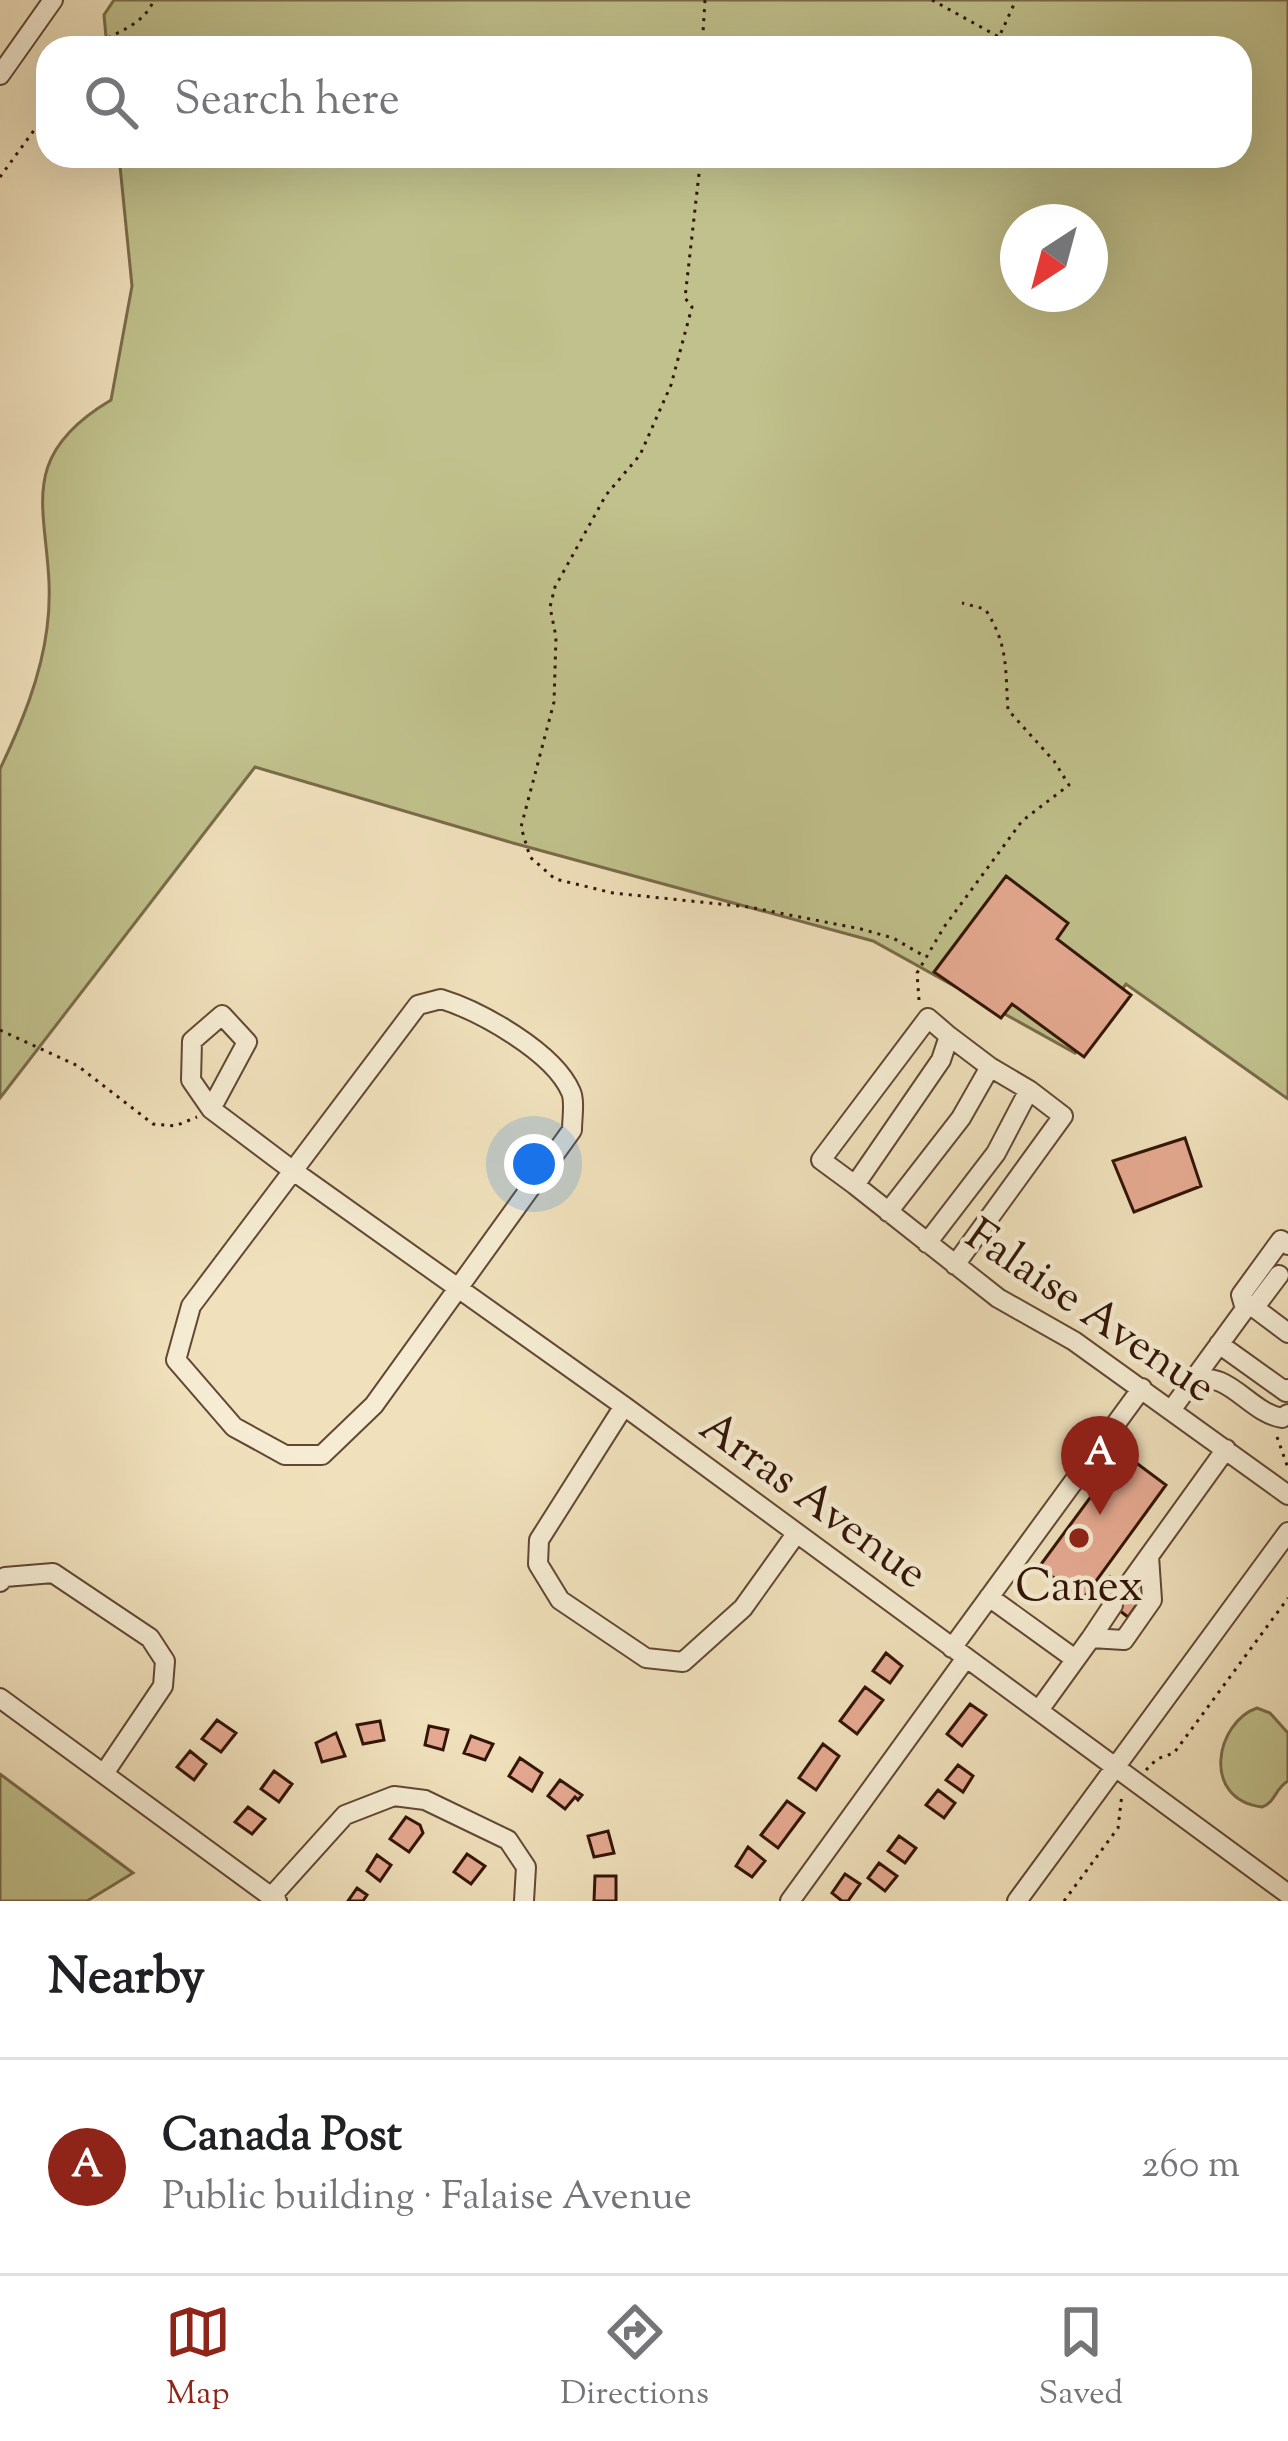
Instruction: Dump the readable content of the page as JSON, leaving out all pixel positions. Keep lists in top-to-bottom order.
{
  "streets": {
    "street": ["Falaise Avenue", "Arras Avenue"]
  },
  "places": ["Canex"],
  "north": "bottom left",
  "page": {
    "search": "Search here",
    "pins": "A",
    "heading": "Nearby",
    "list": [
      {
        "mark": "A",
        "name": "Canada Post",
        "note": "Public building · Falaise Avenue",
        "value": "260 m"
      }
    ],
    "nav": ["Map", "Directions", "Saved"]
  }
}
